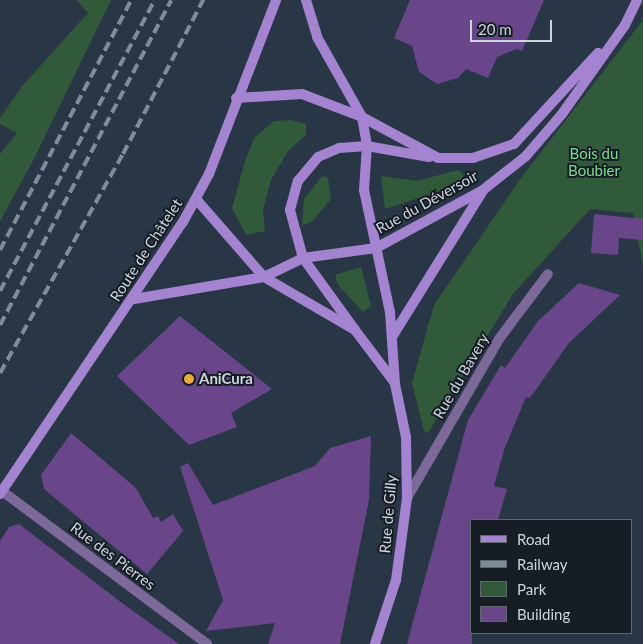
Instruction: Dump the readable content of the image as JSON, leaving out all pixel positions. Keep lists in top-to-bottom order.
{
  "streets": {
    "main road": ["Rue du Déversoir", "Route de Châtelet", "Rue de Gilly"],
    "street": ["Rue du Bavery", "Rue des Pierres"]
  },
  "crossings": [
    ["Rue du Déversoir", "Route de Châtelet"],
    ["Rue du Déversoir", "Rue de Gilly"],
    ["Route de Châtelet", "Rue des Pierres"],
    ["Rue du Bavery", "Rue de Gilly"]
  ],
  "parks": ["Bois du Boubier"],
  "places": ["AniCura"],
  "legend": [
    "Road",
    "Railway",
    "Park",
    "Building"
  ],
  "scale_bar": "20 m"
}
